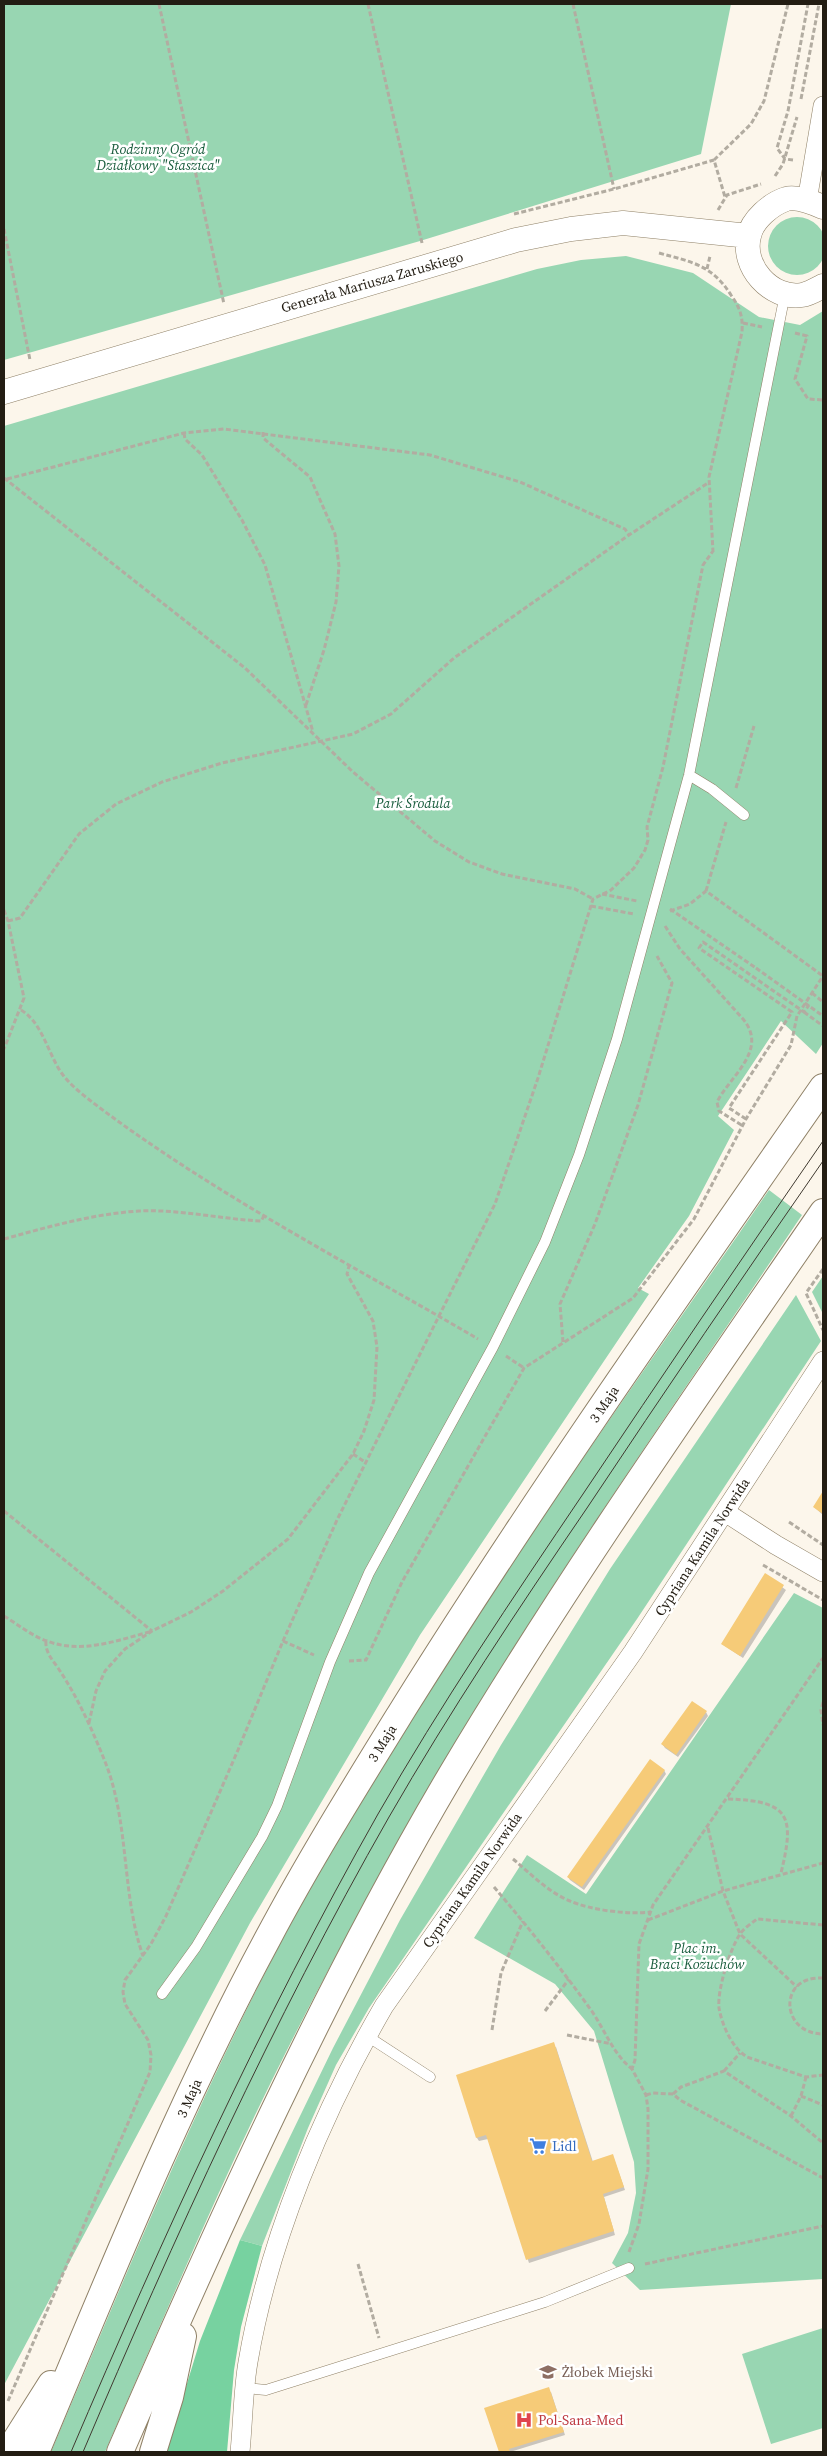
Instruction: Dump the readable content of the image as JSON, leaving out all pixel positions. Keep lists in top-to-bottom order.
{
  "streets": {
    "main road": ["3 Maja"],
    "street": ["Generała Mariusza Zaruskiego", "Cypriana Kamila Norwida"]
  },
  "parks": ["Rodzinny Ogród Działkowy \"Staszica\"", "Park Środula", "Plac im. Braci Kożuchów"],
  "places": {
    "supermarket": ["Lidl"],
    "school or university": ["Żłobek Miejski"],
    "hospital": ["Pol-Sana-Med"]
  }
}
